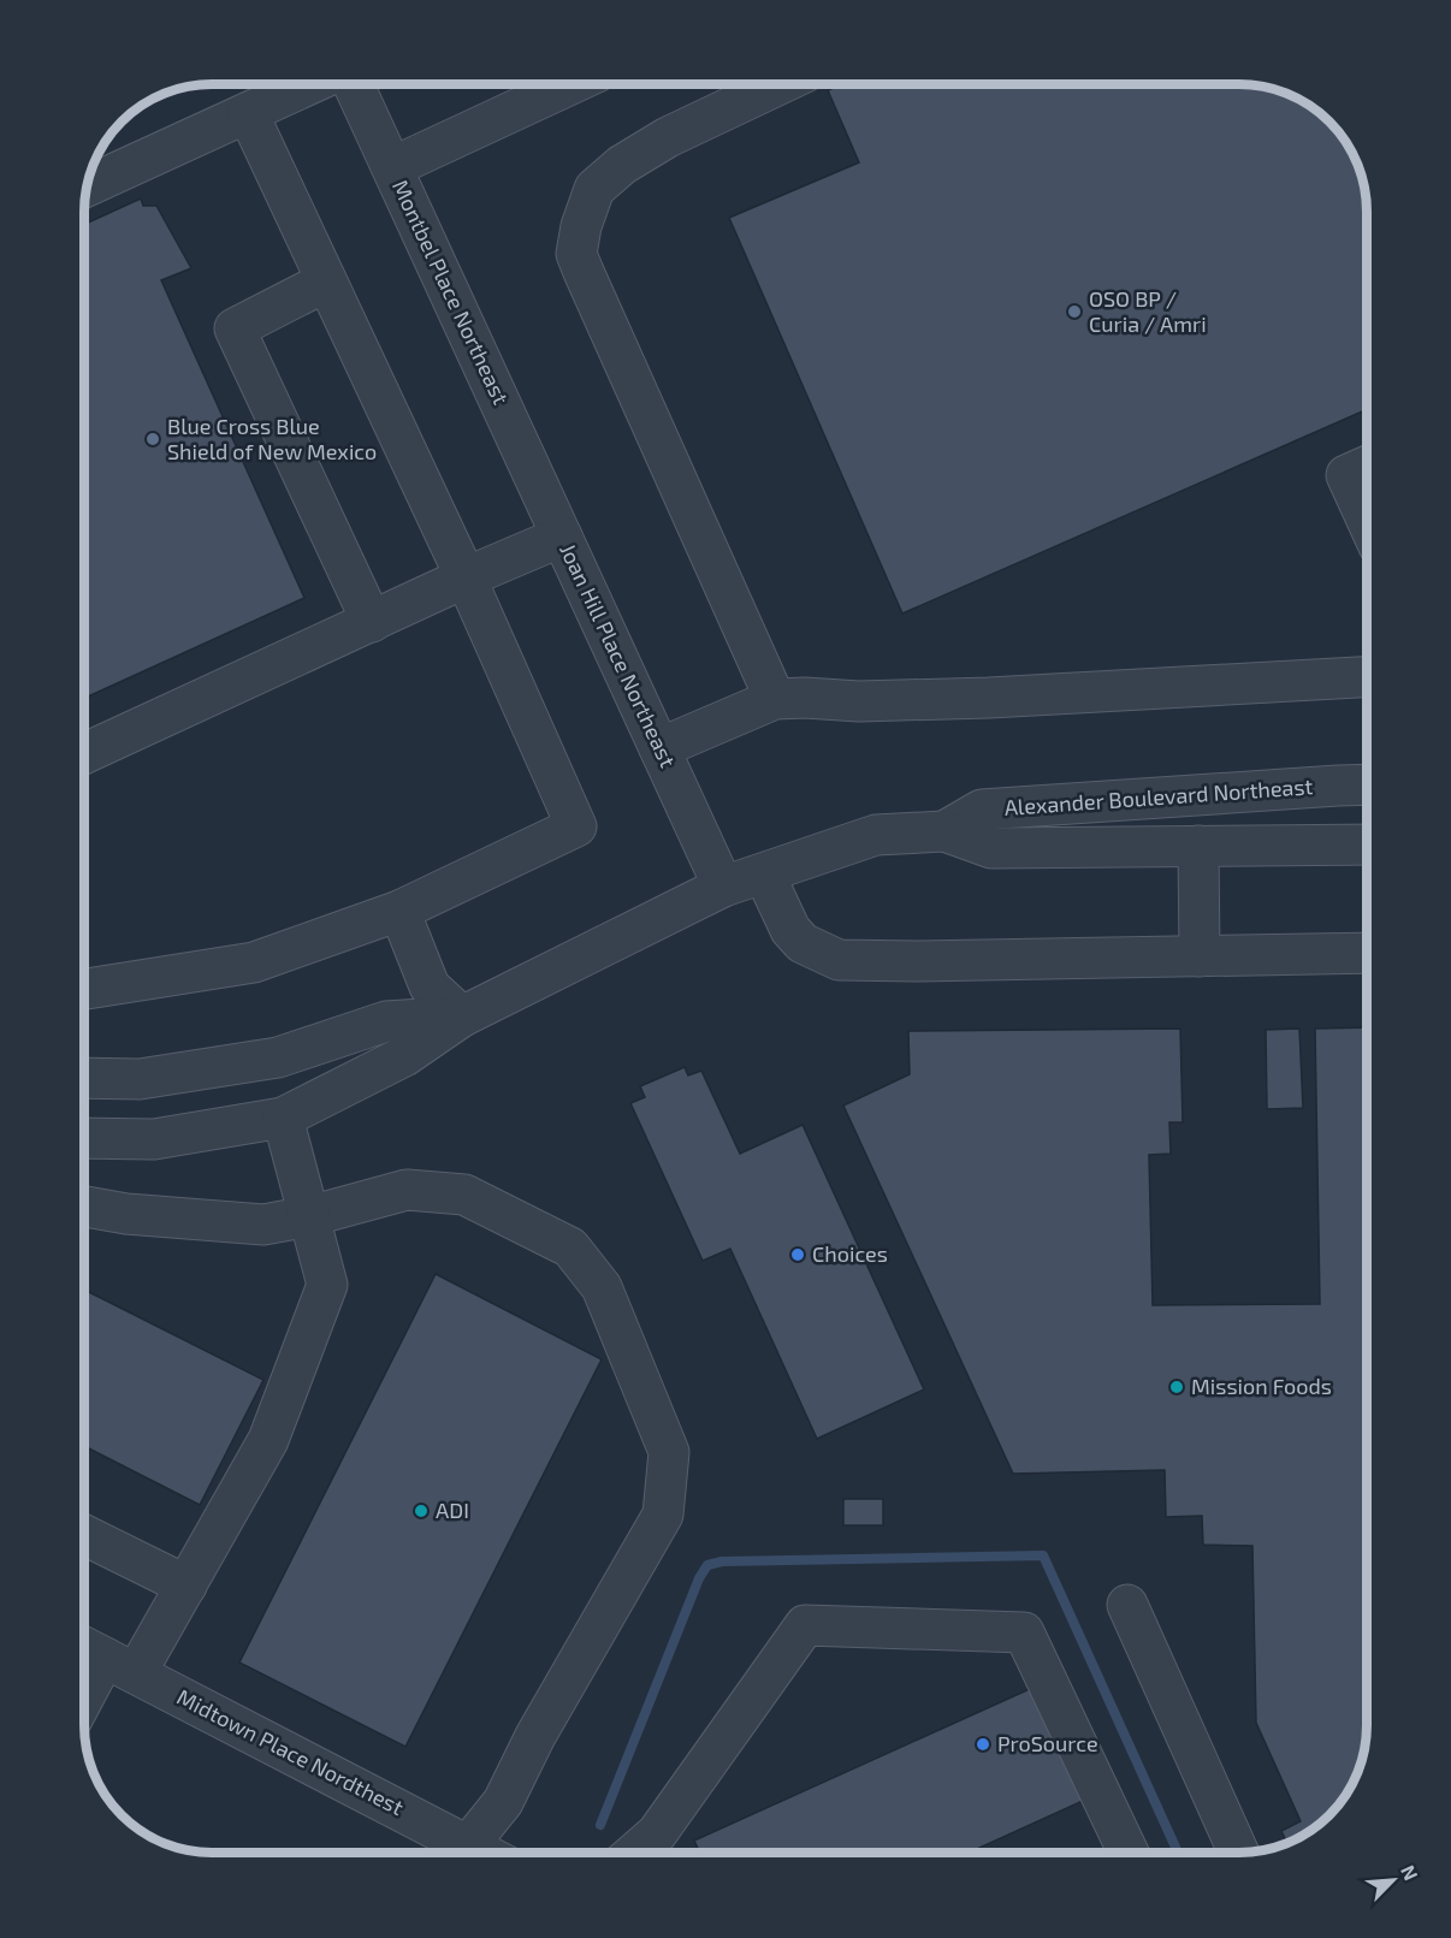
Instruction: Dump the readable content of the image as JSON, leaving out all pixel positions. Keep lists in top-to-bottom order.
{
  "streets": {
    "street": [
      "Montbel Place Northeast",
      "Joan Hill Place Northeast",
      "Alexander Boulevard Northeast",
      "Midtown Place Nordthest"
    ]
  },
  "crossings": [
    ["Montbel Place Northeast", "Joan Hill Place Northeast"],
    ["Joan Hill Place Northeast", "Alexander Boulevard Northeast"]
  ],
  "places": [
    "OSO BP / Curia / Amri",
    "Blue Cross Blue Shield of New Mexico",
    "Choices",
    "Mission Foods",
    "ADI",
    "ProSource"
  ],
  "north": "top right"
}
